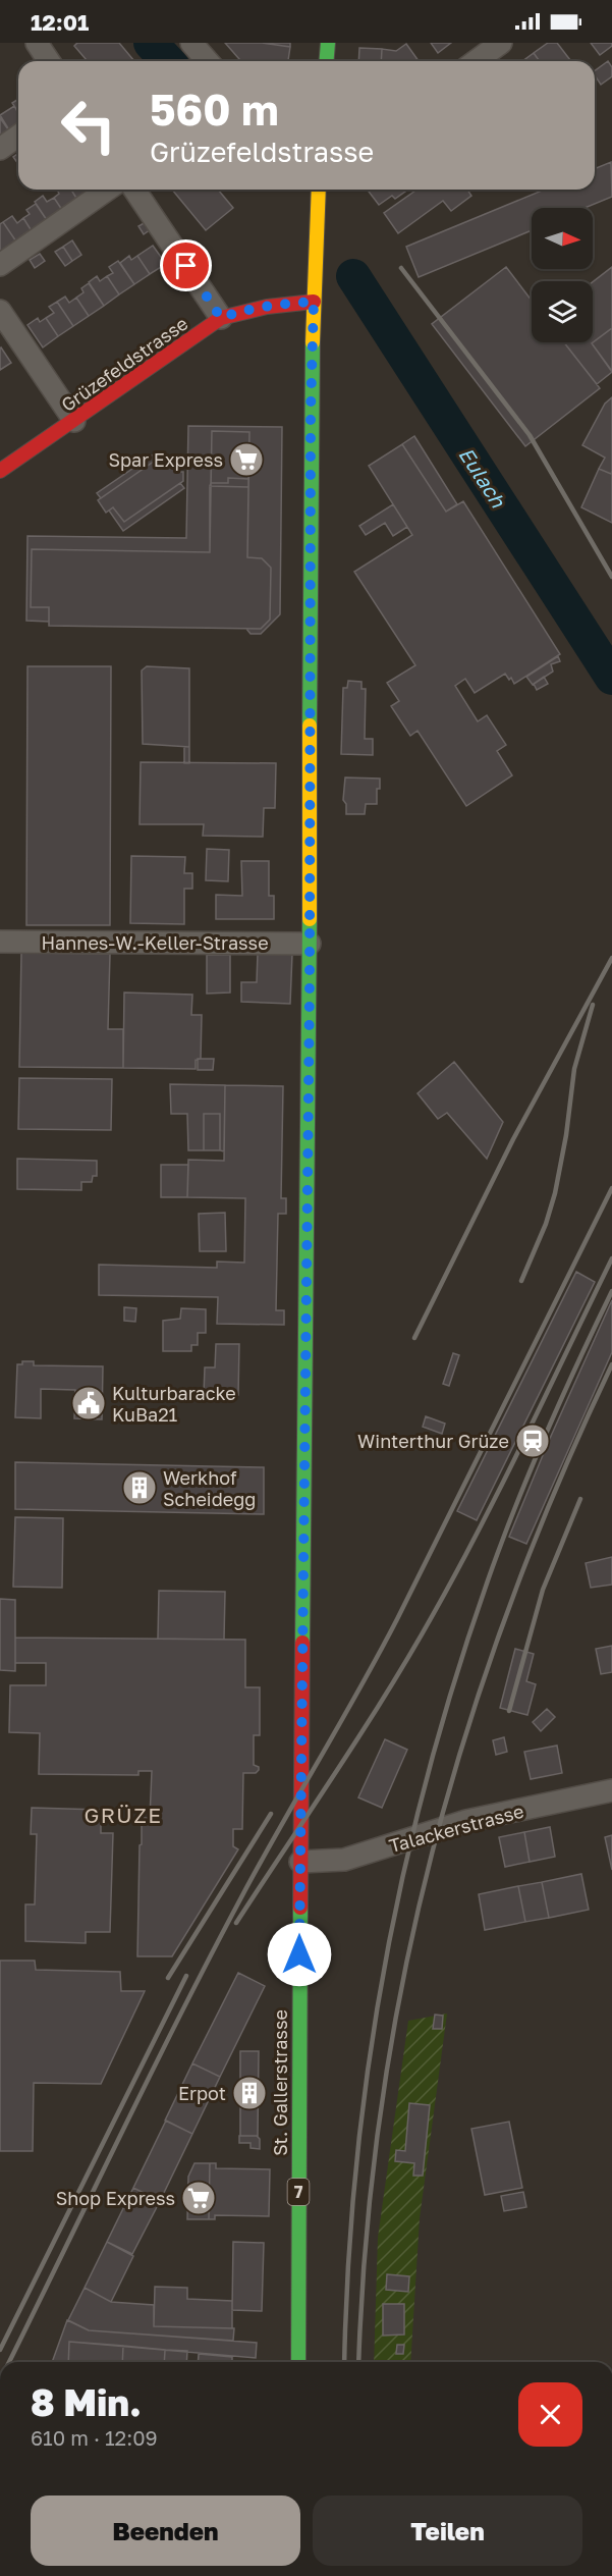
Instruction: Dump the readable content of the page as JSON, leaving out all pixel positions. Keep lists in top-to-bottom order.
{
  "streets": {
    "main road": ["Grüzefeldstrasse", "St. Gallerstrasse", "7"],
    "street": ["Hannes-W.-Keller-Strasse", "Talackerstrasse"]
  },
  "crossings": [
    ["Grüzefeldstrasse", "St. Gallerstrasse"],
    ["Hannes-W.-Keller-Strasse", "St. Gallerstrasse"],
    ["Talackerstrasse", "St. Gallerstrasse"]
  ],
  "districts": ["GRÜZE"],
  "water": ["Eulach"],
  "places": {
    "supermarket": ["Spar Express", "Shop Express"],
    "public building": ["Kulturbaracke KuBa21"],
    "station": ["Winterthur Grüze"],
    "building": ["Werkhof Scheidegg", "Erpot"]
  },
  "north": "right",
  "page": {
    "status": "12:01",
    "turn": ["560 m", "Grüzefeldstrasse"],
    "heading": ["8 Min.", "610 m · 12:09"],
    "buttons": ["Beenden", "Teilen"]
  }
}
